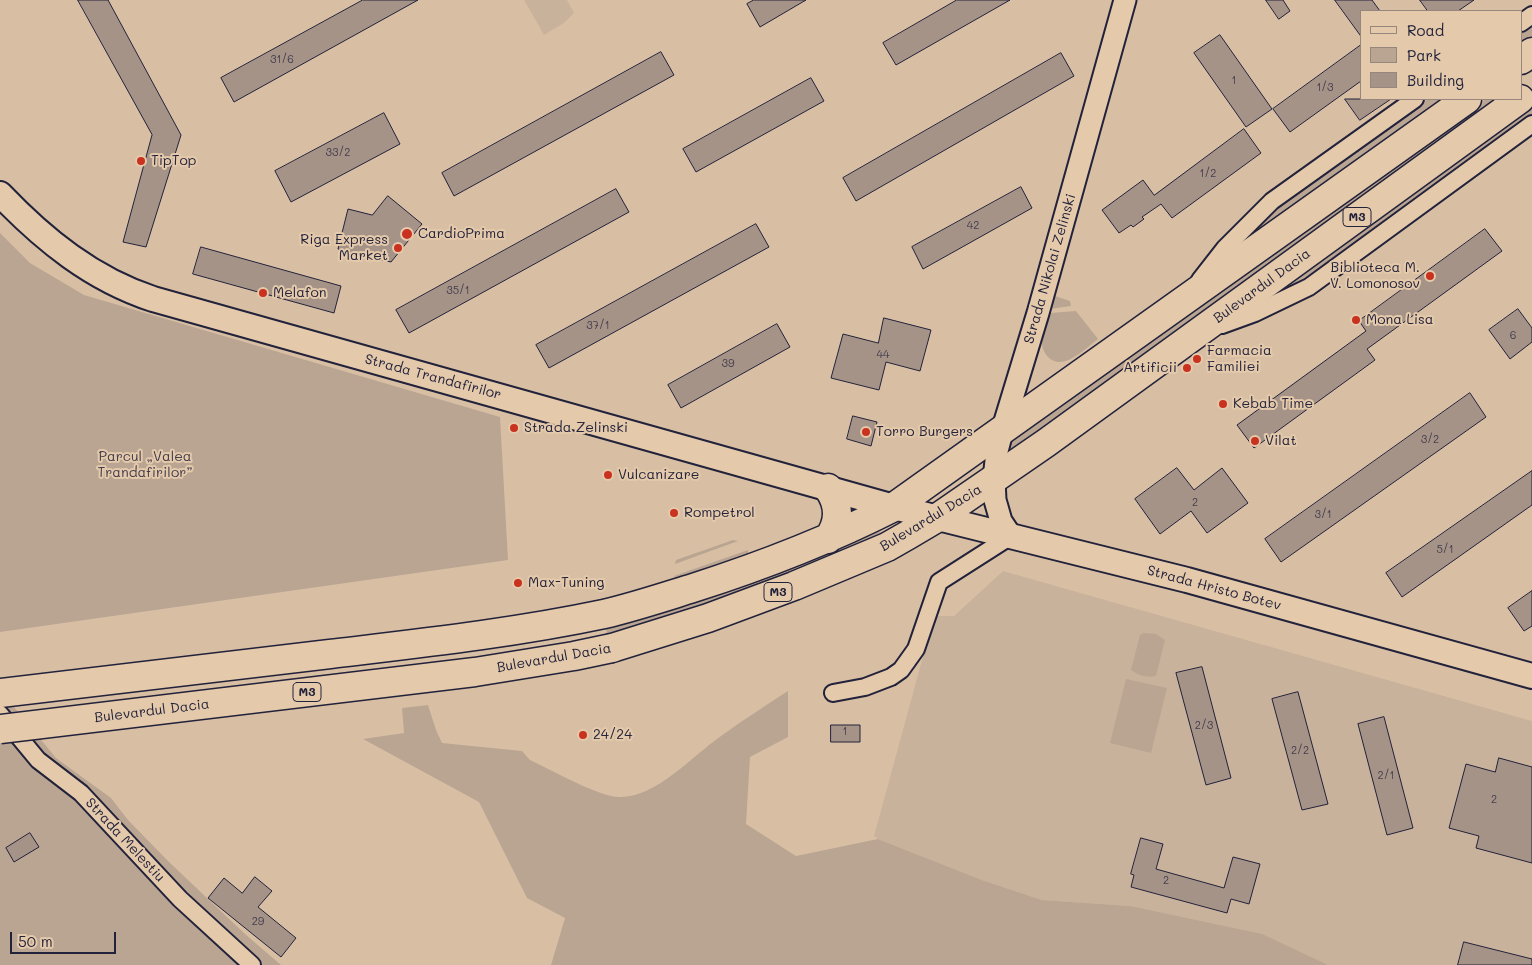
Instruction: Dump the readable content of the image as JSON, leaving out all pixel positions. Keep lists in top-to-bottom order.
{
  "streets": {
    "highway": ["M3", "Bulevardul Dacia"],
    "main road": ["Strada Trandafirilor", "Strada Hristo Botev"],
    "street": ["Strada Nikolai Zelinski", "Strada Melestiu"]
  },
  "crossings": [
    ["Strada Nikolai Zelinski", "Bulevardul Dacia"],
    ["Strada Nikolai Zelinski", "Strada Hristo Botev"],
    ["Bulevardul Dacia", "Strada Trandafirilor"],
    ["Bulevardul Dacia", "Strada Hristo Botev"],
    ["Strada Trandafirilor", "Strada Hristo Botev"]
  ],
  "parks": ["Parcul „Valea Trandafirilor”"],
  "places": [
    "TipTop",
    "CardioPrima",
    "Riga Express Market",
    "Biblioteca M. V. Lomonosov",
    "Melafon",
    "Mona Lisa",
    "Farmacia Familiei",
    "Artificii",
    "Kebab Time",
    "Strada Zelinski",
    "Torro Burgers",
    "Vilat",
    "Vulcanizare",
    "Rompetrol",
    "Max-Tuning",
    "24/24"
  ],
  "house_numbers": [
    "31/6",
    "1",
    "1/3",
    "33/2",
    "1/2",
    "42",
    "35/1",
    "37/1",
    "6",
    "44",
    "39",
    "3/2",
    "2",
    "3/1",
    "5/1",
    "2/3",
    "1",
    "2/2",
    "2/1",
    "2",
    "2",
    "29"
  ],
  "legend": ["Road", "Park", "Building"],
  "scale_bar": "50 m"
}
